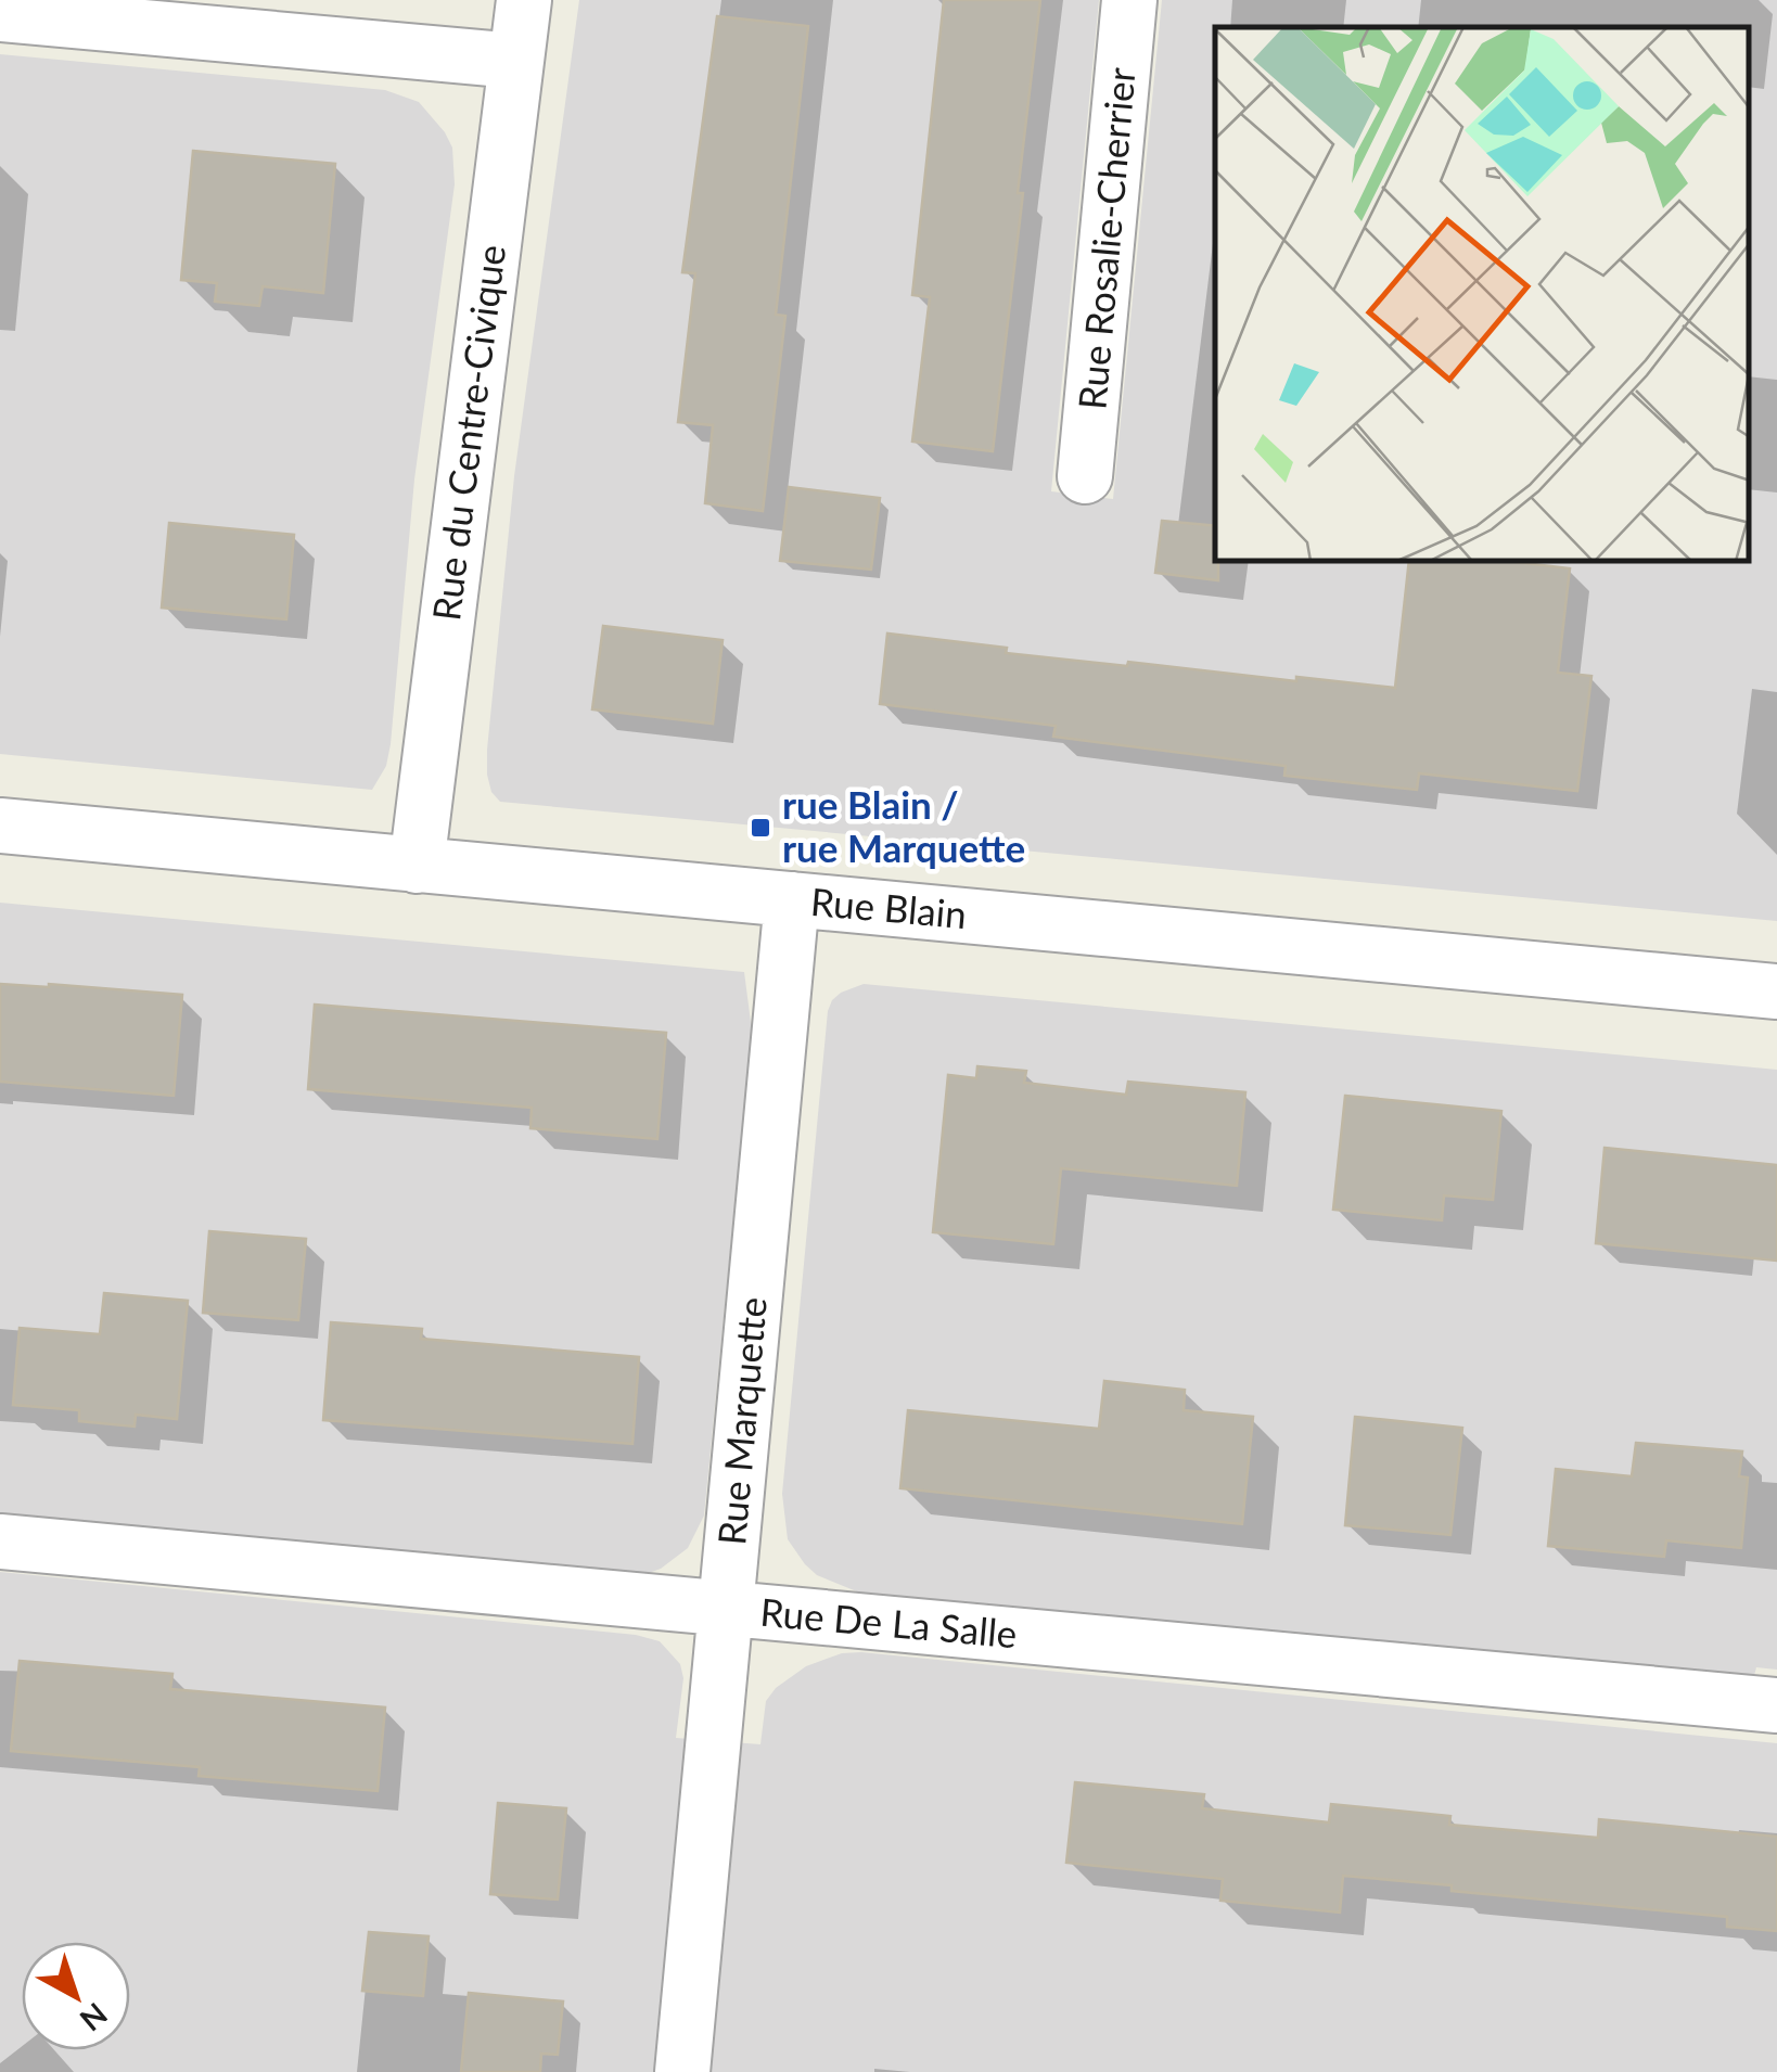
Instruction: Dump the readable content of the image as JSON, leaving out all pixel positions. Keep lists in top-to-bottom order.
{
  "streets": {
    "street": [
      "Rue Rosalie-Cherrier",
      "Rue du Centre-Civique",
      "Rue Blain",
      "Rue Marquette",
      "Rue De La Salle"
    ]
  },
  "crossings": [
    ["Rue du Centre-Civique", "Rue Blain"],
    ["Rue Blain", "Rue Marquette"],
    ["Rue Marquette", "Rue De La Salle"]
  ],
  "places": {
    "transit": ["rue Blain / rue Marquette"]
  },
  "north": "bottom right"
}
